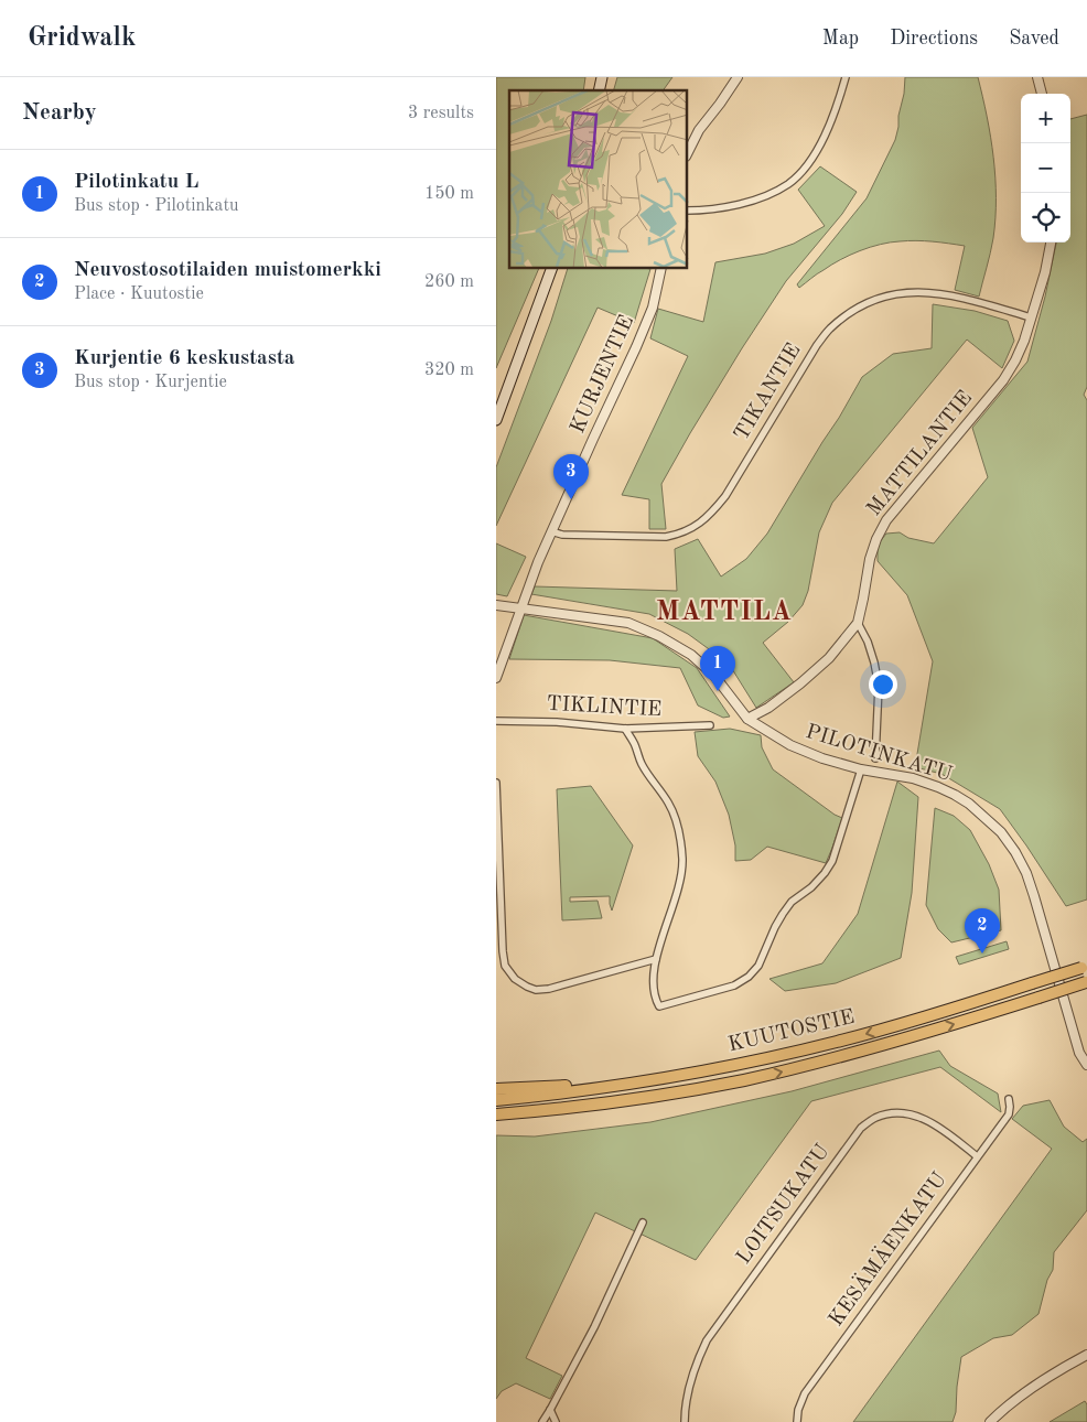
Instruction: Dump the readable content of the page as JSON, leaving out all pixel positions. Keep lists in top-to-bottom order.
{
  "streets": {
    "highway": ["KUUTOSTIE"],
    "street": [
      "KURJENTIE",
      "TIKANTIE",
      "MATTILANTIE",
      "TIKLINTIE",
      "PILOTINKATU",
      "LOITSUKATU",
      "KESÄMÄENKATU"
    ]
  },
  "crossings": [
    ["KURJENTIE", "TIKANTIE"],
    ["KURJENTIE", "PILOTINKATU"],
    ["TIKANTIE", "MATTILANTIE"],
    ["MATTILANTIE", "PILOTINKATU"],
    ["LOITSUKATU", "KESÄMÄENKATU"]
  ],
  "districts": ["MATTILA"],
  "page": {
    "header": "Gridwalk",
    "nav": ["Map", "Directions", "Saved"],
    "heading": ["Nearby", "3 results"],
    "map_buttons": ["+", "−"],
    "list": [
      {
        "mark": "1",
        "name": "Pilotinkatu L",
        "note": "Bus stop · Pilotinkatu",
        "value": "150 m"
      },
      {
        "mark": "2",
        "name": "Neuvostosotilaiden muistomerkki",
        "note": "Place · Kuutostie",
        "value": "260 m"
      },
      {
        "mark": "3",
        "name": "Kurjentie 6 keskustasta",
        "note": "Bus stop · Kurjentie",
        "value": "320 m"
      }
    ],
    "pins": ["3", "1", "2"]
  }
}
